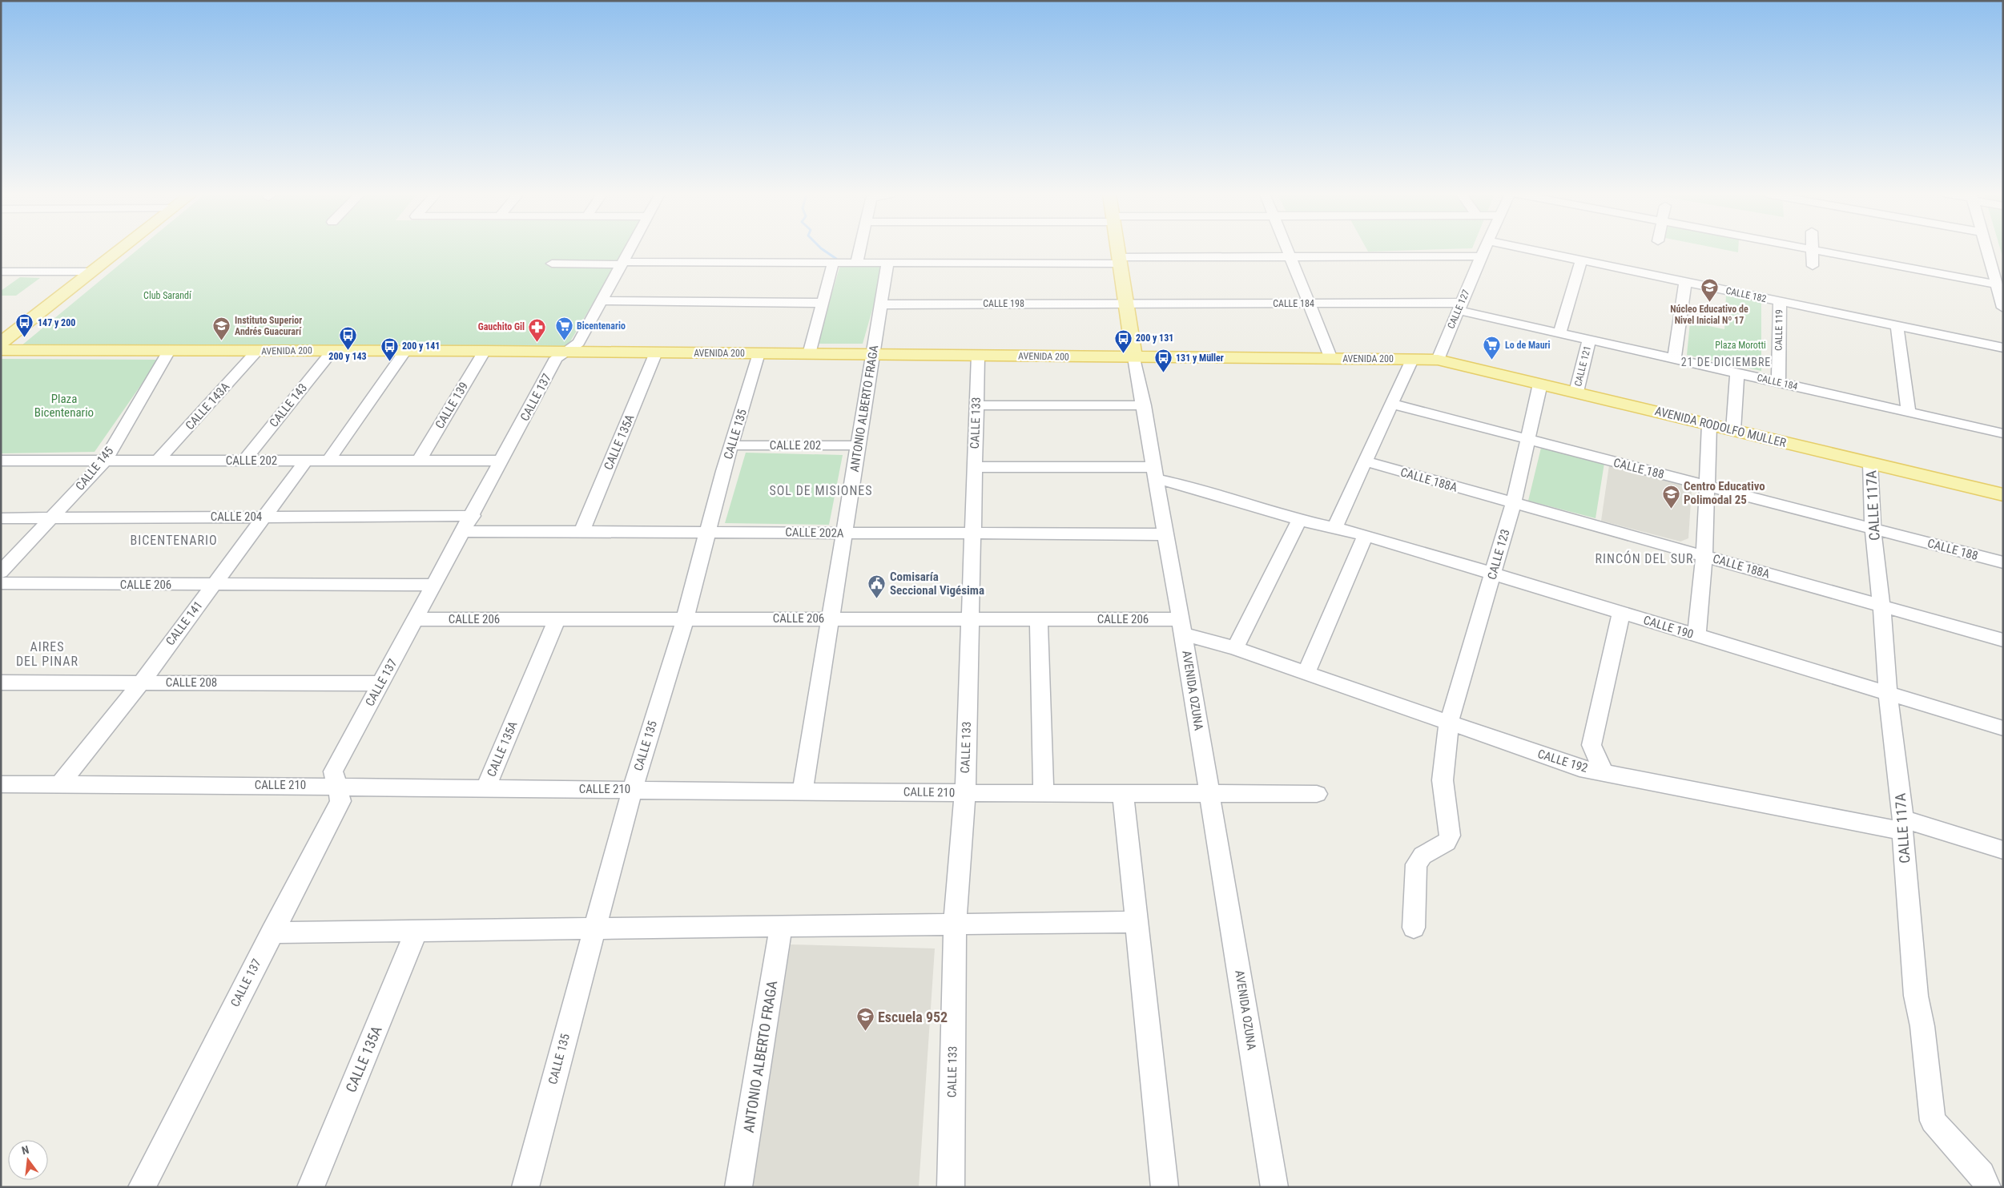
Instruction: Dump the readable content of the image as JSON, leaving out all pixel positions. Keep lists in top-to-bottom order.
{
  "streets": {
    "main road": ["AVENIDA 200", "AVENIDA RODOLFO MULLER", "AVENIDA OZUNA"],
    "street": [
      "CALLE 182",
      "CALLE 198",
      "CALLE 184",
      "CALLE 127",
      "CALLE 119",
      "CALLE 121",
      "CALLE 137",
      "CALLE 143",
      "CALLE 139",
      "CALLE 143A",
      "ANTONIO ALBERTO FRAGA",
      "CALLE 133",
      "CALLE 135",
      "CALLE 135A",
      "CALLE 202",
      "CALLE 145",
      "CALLE 188",
      "CALLE 188A",
      "CALLE 117A",
      "CALLE 204",
      "CALLE 202A",
      "CALLE 123",
      "CALLE 206",
      "CALLE 141",
      "CALLE 190",
      "CALLE 208",
      "CALLE 192",
      "CALLE 210"
    ]
  },
  "crossings": [
    ["CALLE 182", "CALLE 119"],
    ["CALLE 198", "CALLE 184"],
    ["CALLE 198", "ANTONIO ALBERTO FRAGA"],
    ["CALLE 198", "AVENIDA OZUNA"],
    ["CALLE 184", "CALLE 127"],
    ["CALLE 184", "CALLE 119"],
    ["CALLE 184", "CALLE 121"],
    ["CALLE 184", "AVENIDA OZUNA"],
    ["CALLE 127", "AVENIDA 200"],
    ["CALLE 127", "AVENIDA RODOLFO MULLER"],
    ["AVENIDA 200", "CALLE 137"],
    ["AVENIDA 200", "CALLE 143"],
    ["AVENIDA 200", "CALLE 139"],
    ["AVENIDA 200", "CALLE 143A"],
    ["AVENIDA 200", "ANTONIO ALBERTO FRAGA"],
    ["AVENIDA 200", "CALLE 133"],
    ["AVENIDA 200", "AVENIDA RODOLFO MULLER"],
    ["AVENIDA 200", "CALLE 135"],
    ["AVENIDA 200", "CALLE 135A"],
    ["AVENIDA 200", "CALLE 145"],
    ["AVENIDA 200", "AVENIDA OZUNA"],
    ["CALLE 121", "AVENIDA RODOLFO MULLER"],
    ["CALLE 137", "CALLE 202"],
    ["CALLE 137", "CALLE 204"],
    ["CALLE 137", "CALLE 202A"],
    ["CALLE 137", "CALLE 206"],
    ["CALLE 137", "CALLE 208"],
    ["CALLE 137", "CALLE 210"],
    ["CALLE 143", "CALLE 202"],
    ["CALLE 139", "CALLE 202"],
    ["CALLE 143A", "CALLE 202"],
    ["ANTONIO ALBERTO FRAGA", "CALLE 202"],
    ["ANTONIO ALBERTO FRAGA", "CALLE 202A"],
    ["ANTONIO ALBERTO FRAGA", "CALLE 206"],
    ["ANTONIO ALBERTO FRAGA", "CALLE 210"],
    ["CALLE 133", "CALLE 202A"],
    ["CALLE 133", "CALLE 206"],
    ["CALLE 133", "CALLE 190"],
    ["CALLE 133", "CALLE 210"],
    ["AVENIDA RODOLFO MULLER", "CALLE 117A"],
    ["AVENIDA RODOLFO MULLER", "CALLE 123"],
    ["CALLE 135", "CALLE 202"],
    ["CALLE 135", "CALLE 202A"],
    ["CALLE 135", "CALLE 206"],
    ["CALLE 135", "CALLE 210"],
    ["CALLE 135A", "CALLE 202A"],
    ["CALLE 135A", "CALLE 206"],
    ["CALLE 135A", "CALLE 210"],
    ["CALLE 202", "CALLE 145"],
    ["CALLE 202", "CALLE 141"],
    ["CALLE 145", "CALLE 204"],
    ["CALLE 188", "CALLE 117A"],
    ["CALLE 188", "CALLE 123"],
    ["CALLE 188A", "CALLE 117A"],
    ["CALLE 188A", "CALLE 123"],
    ["CALLE 117A", "CALLE 190"],
    ["CALLE 117A", "CALLE 192"],
    ["CALLE 204", "CALLE 141"],
    ["CALLE 202A", "AVENIDA OZUNA"],
    ["CALLE 123", "CALLE 190"],
    ["CALLE 123", "CALLE 192"],
    ["CALLE 206", "CALLE 141"],
    ["CALLE 206", "AVENIDA OZUNA"],
    ["CALLE 206", "CALLE 192"],
    ["CALLE 141", "CALLE 208"],
    ["CALLE 141", "CALLE 210"],
    ["CALLE 190", "AVENIDA OZUNA"],
    ["AVENIDA OZUNA", "CALLE 210"]
  ],
  "districts": [
    "21 DE DICIEMBRE",
    "SOL DE MISIONES",
    "BICENTENARIO",
    "RINCÓN DEL SUR",
    "AIRES DEL PINAR"
  ],
  "parks": ["Club Sarandí", "Plaza Morotti", "Plaza Bicentenario"],
  "places": {
    "school or university": [
      "Núcleo Educativo de Nivel Inicial Nº 17",
      "Instituto Superior Andrés Guacurarí",
      "Centro Educativo Polimodal 25",
      "Escuela 952"
    ],
    "bus stop": [
      "147 y 200",
      "200 y 143",
      "200 y 131",
      "200 y 141",
      "131 y Müller"
    ],
    "supermarket": ["Bicentenario", "Lo de Mauri"],
    "pharmacy": ["Gauchito Gil"],
    "public building": ["Comisaría Seccional Vigésima"]
  },
  "north": "top"
}
